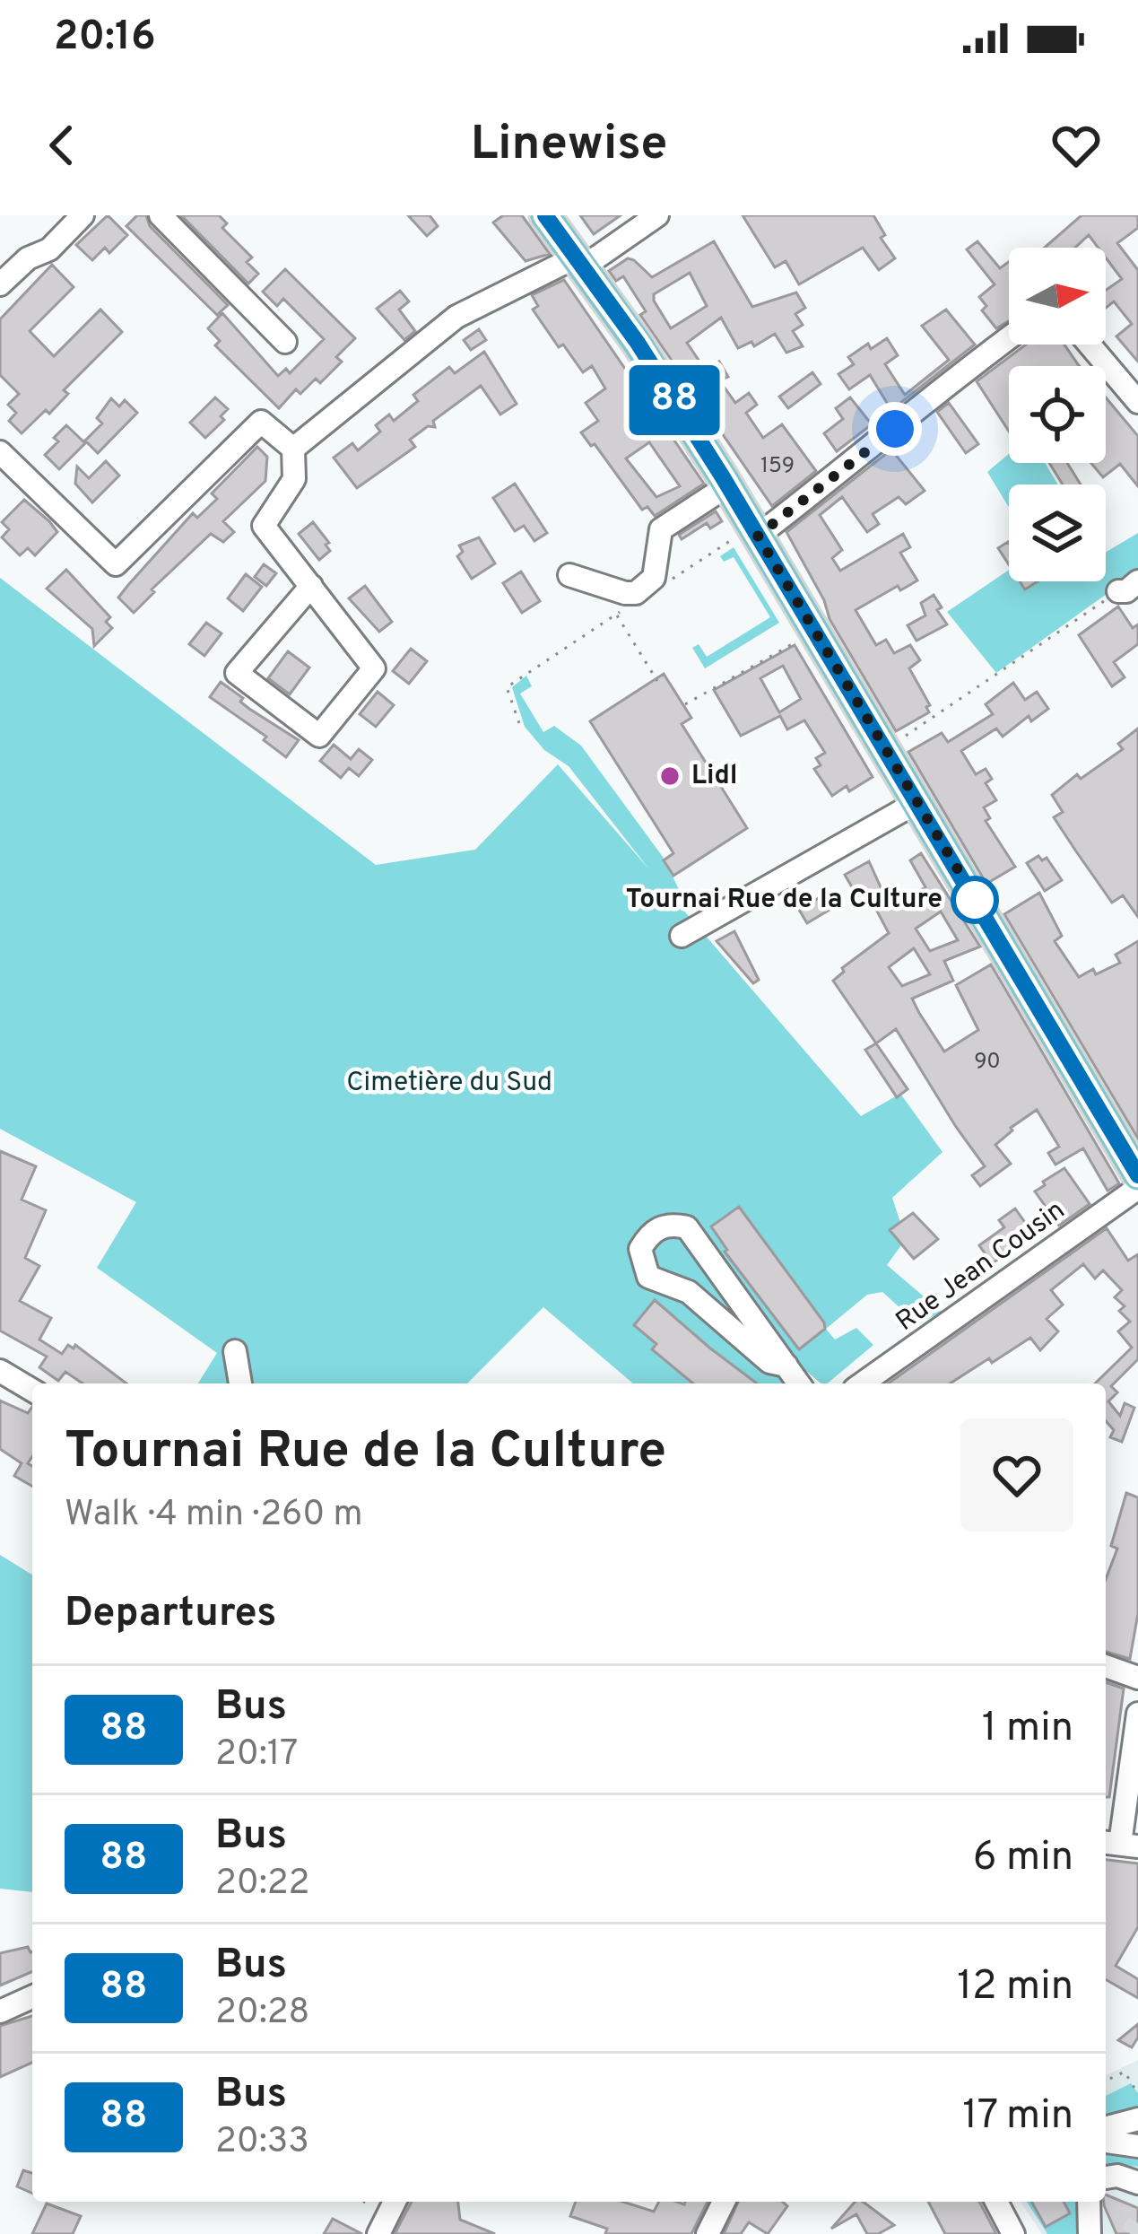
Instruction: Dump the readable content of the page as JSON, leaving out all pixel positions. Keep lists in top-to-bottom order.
{
  "streets": {
    "street": ["Rue Jean Cousin"]
  },
  "parks": ["Cimetière du Sud"],
  "places": ["Lidl", "Tournai Rue de la Culture"],
  "lines": ["bus line 88"],
  "house_numbers": ["159", "90"],
  "north": "right",
  "page": {
    "status": "20:16",
    "header": "Linewise",
    "on_map": "88",
    "heading": [
      ["Tournai Rue de la Culture", "Walk · 4 min · 260 m"],
      "Departures"
    ],
    "list": [
      {
        "mark": "88",
        "name": "Bus",
        "note": "20:17",
        "value": "1 min"
      },
      {
        "mark": "88",
        "name": "Bus",
        "note": "20:22",
        "value": "6 min"
      },
      {
        "mark": "88",
        "name": "Bus",
        "note": "20:28",
        "value": "12 min"
      },
      {
        "mark": "88",
        "name": "Bus",
        "note": "20:33",
        "value": "17 min"
      }
    ]
  }
}
